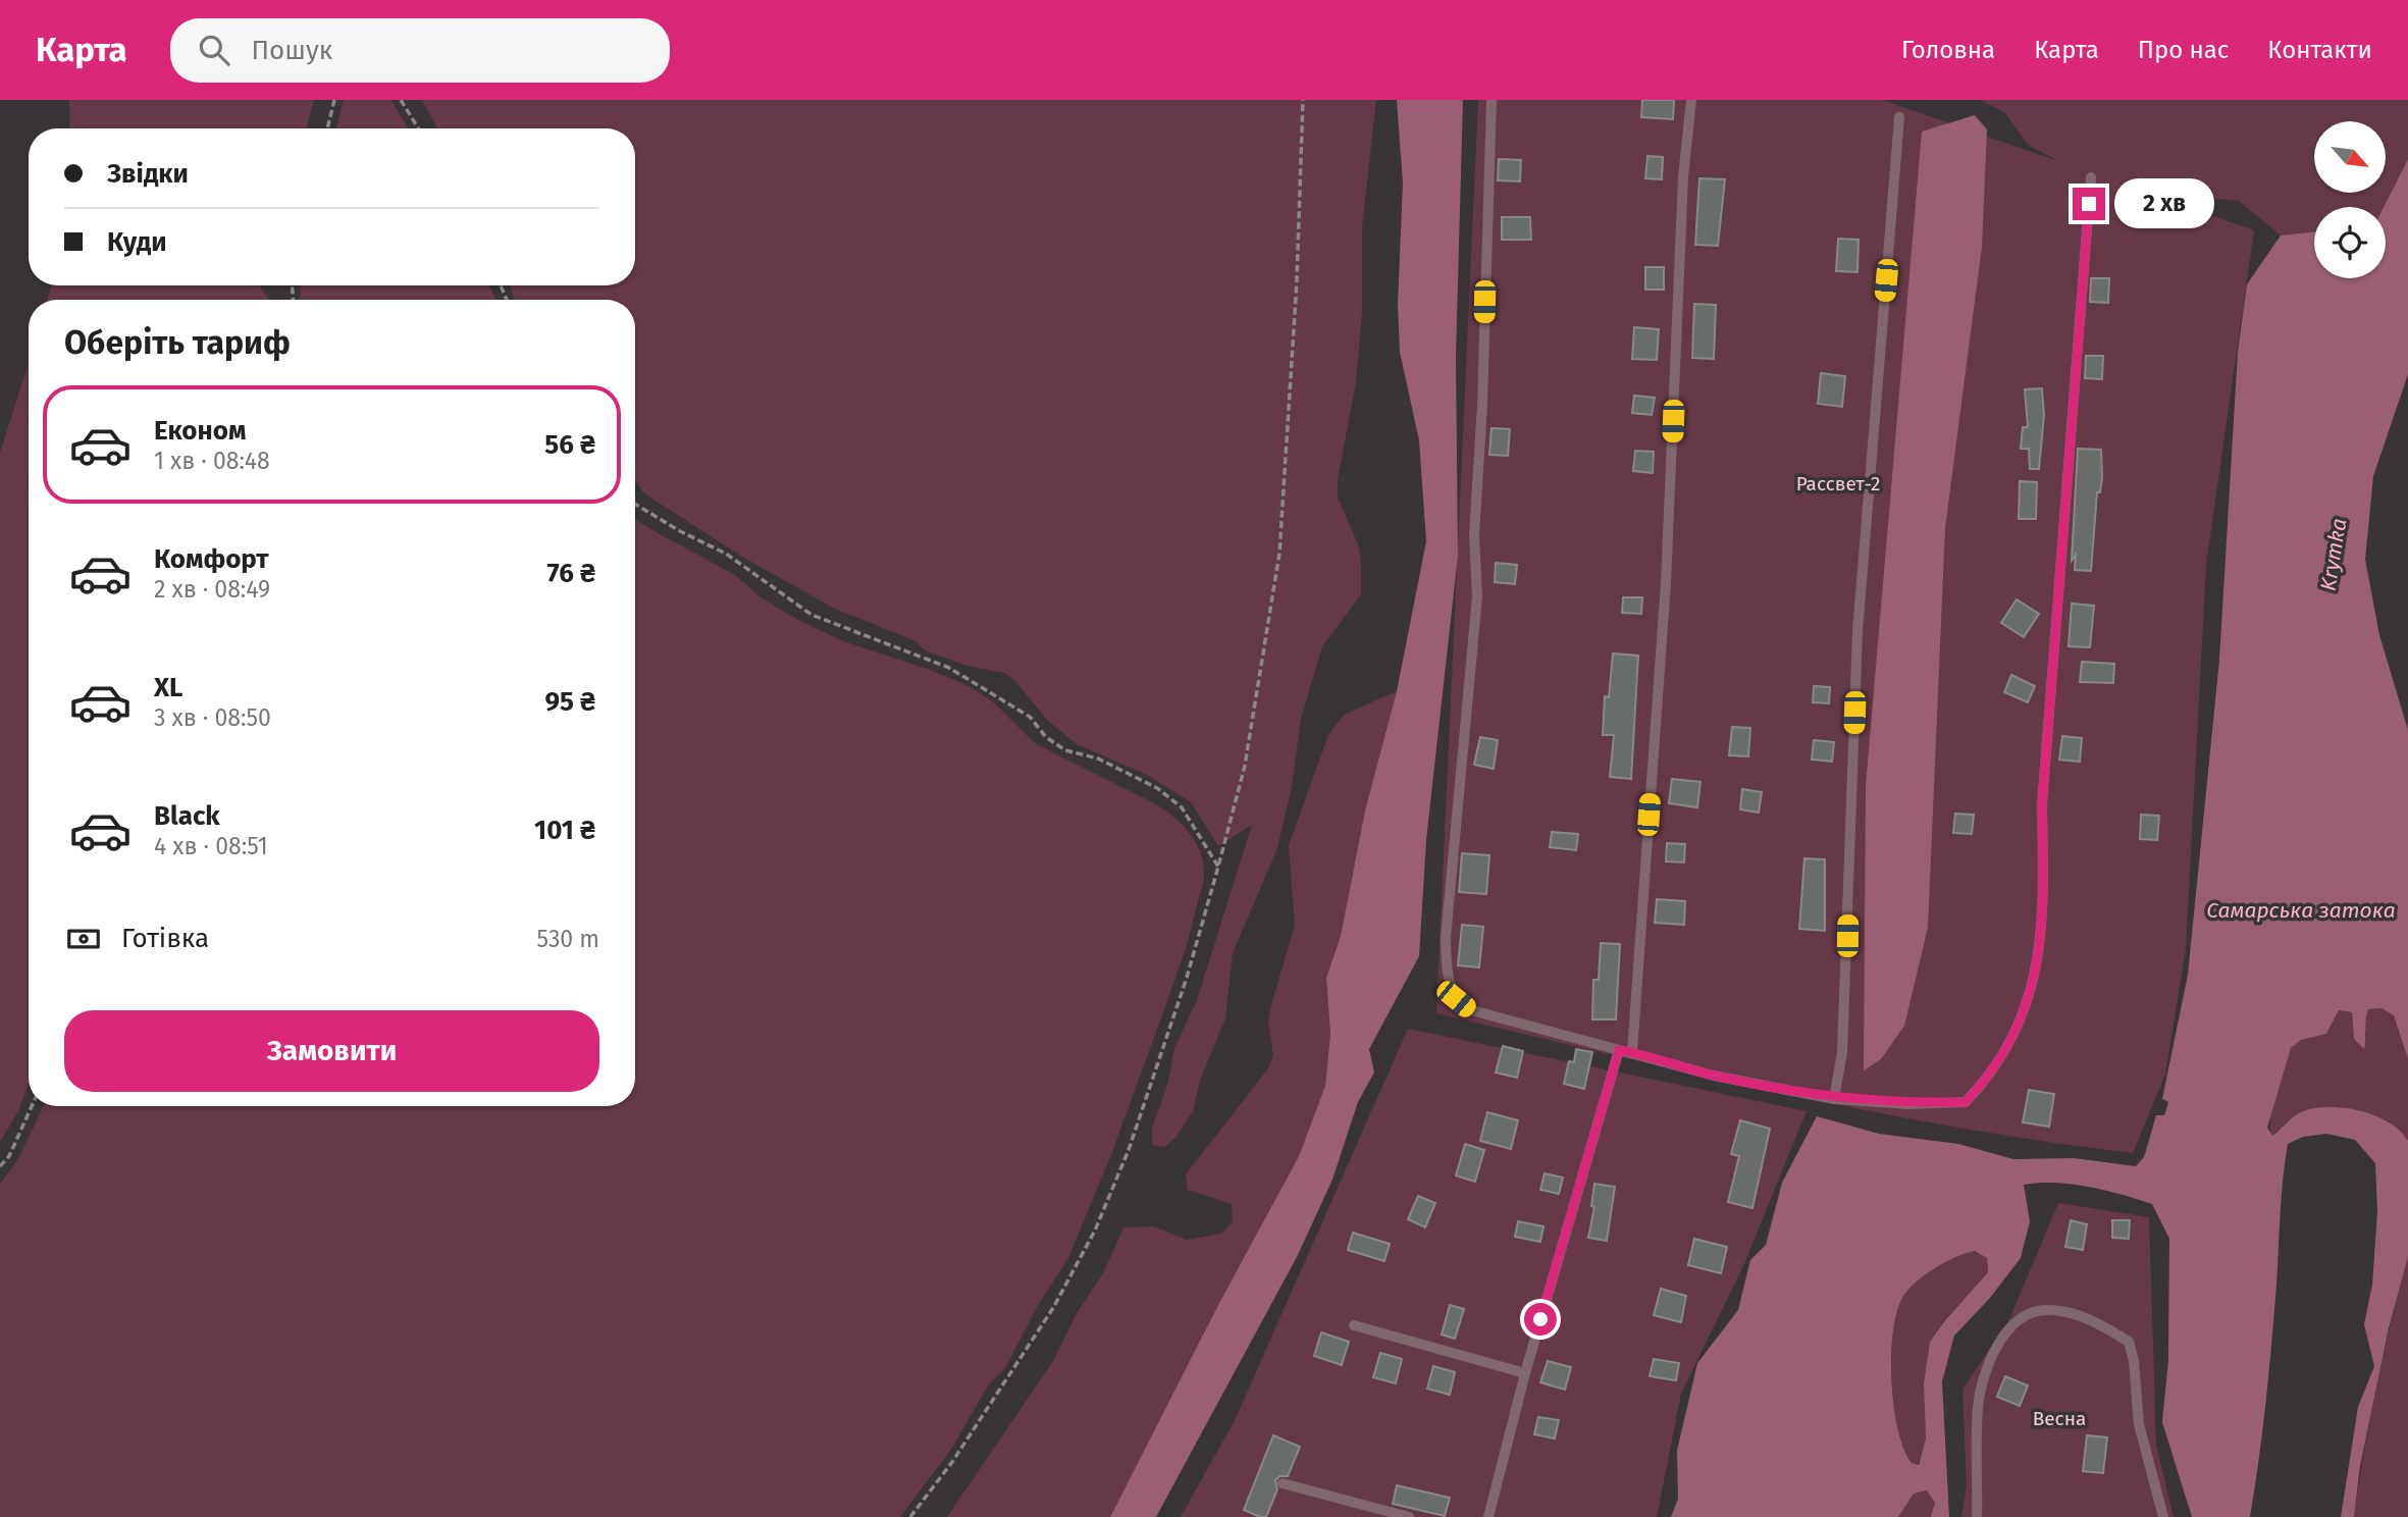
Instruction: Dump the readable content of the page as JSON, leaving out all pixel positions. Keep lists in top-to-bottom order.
{
  "water": ["Krymka", "Самарська затока"],
  "parks": ["Рассвет-2", "Весна"],
  "north": "bottom right",
  "page": {
    "header": "Карта",
    "search": "Пошук",
    "nav": [
      "Головна",
      "Карта",
      "Про нас",
      "Контакти"
    ],
    "banner": ["Звідки", "Куди"],
    "bubble": "2 хв",
    "heading": "Оберіть тариф",
    "list": [
      {
        "name": "Економ",
        "note": "1 хв · 08:48",
        "value": "56 ₴"
      },
      {
        "name": "Комфорт",
        "note": "2 хв · 08:49",
        "value": "76 ₴"
      },
      {
        "name": "XL",
        "note": "3 хв · 08:50",
        "value": "95 ₴"
      },
      {
        "name": "Black",
        "note": "4 хв · 08:51",
        "value": "101 ₴"
      }
    ],
    "pay": ["Готівка", "530 m"],
    "buttons": "Замовити"
  }
}
